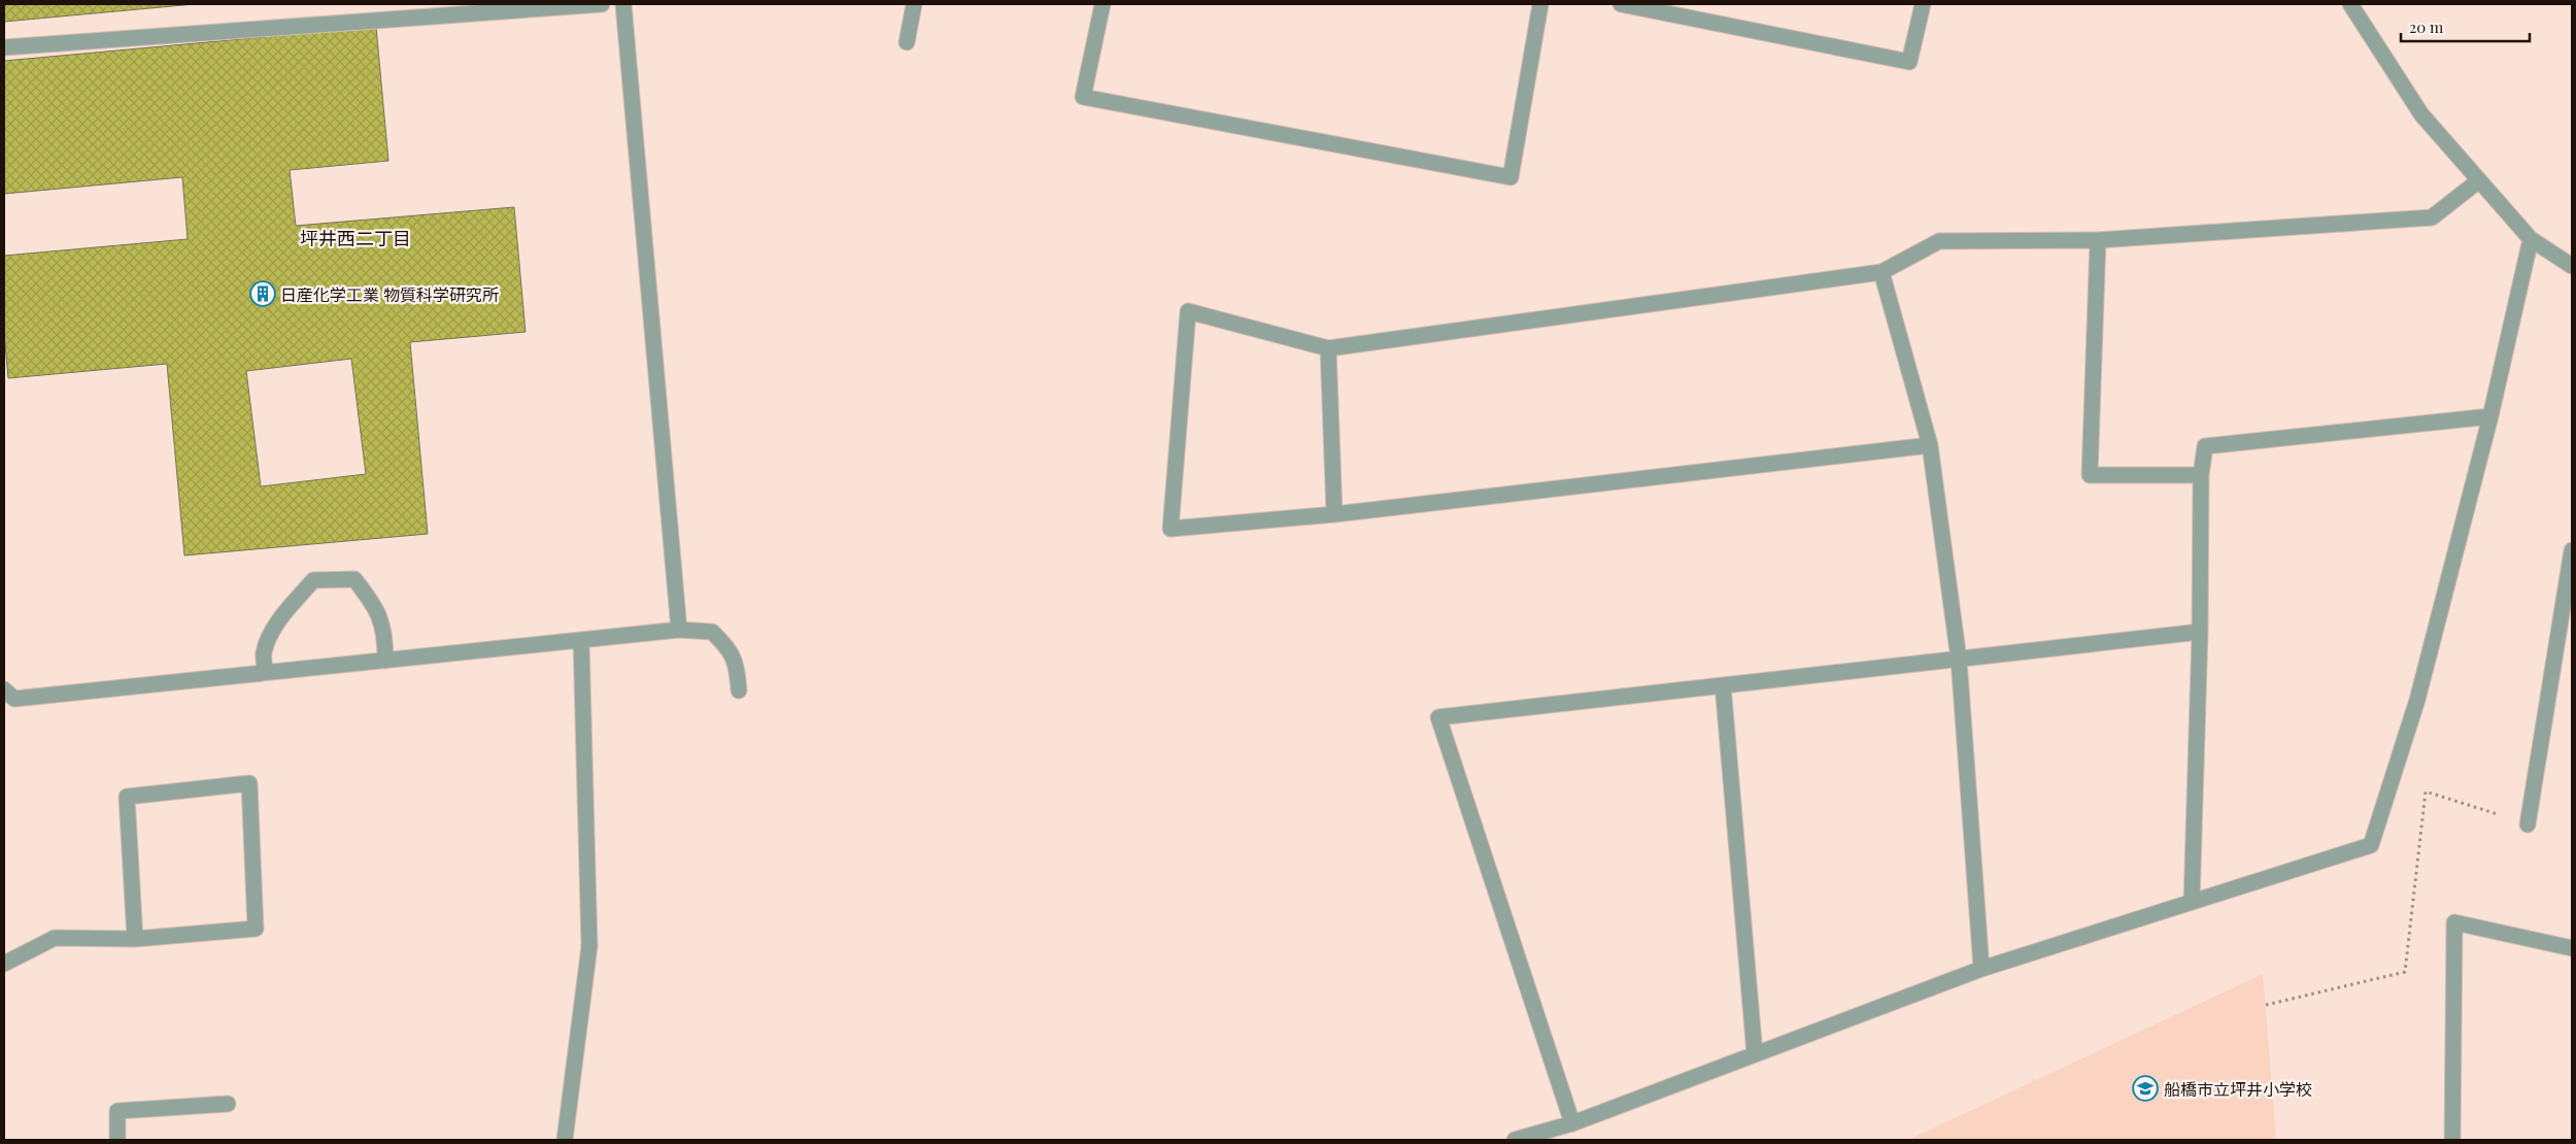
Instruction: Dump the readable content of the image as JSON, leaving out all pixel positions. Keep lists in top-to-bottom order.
{
  "districts": ["坪井西二丁目"],
  "places": {
    "building": ["日産化学工業 物質科学研究所"],
    "school or university": ["船橋市立坪井小学校"]
  },
  "scale_bar": "20 m"
}
